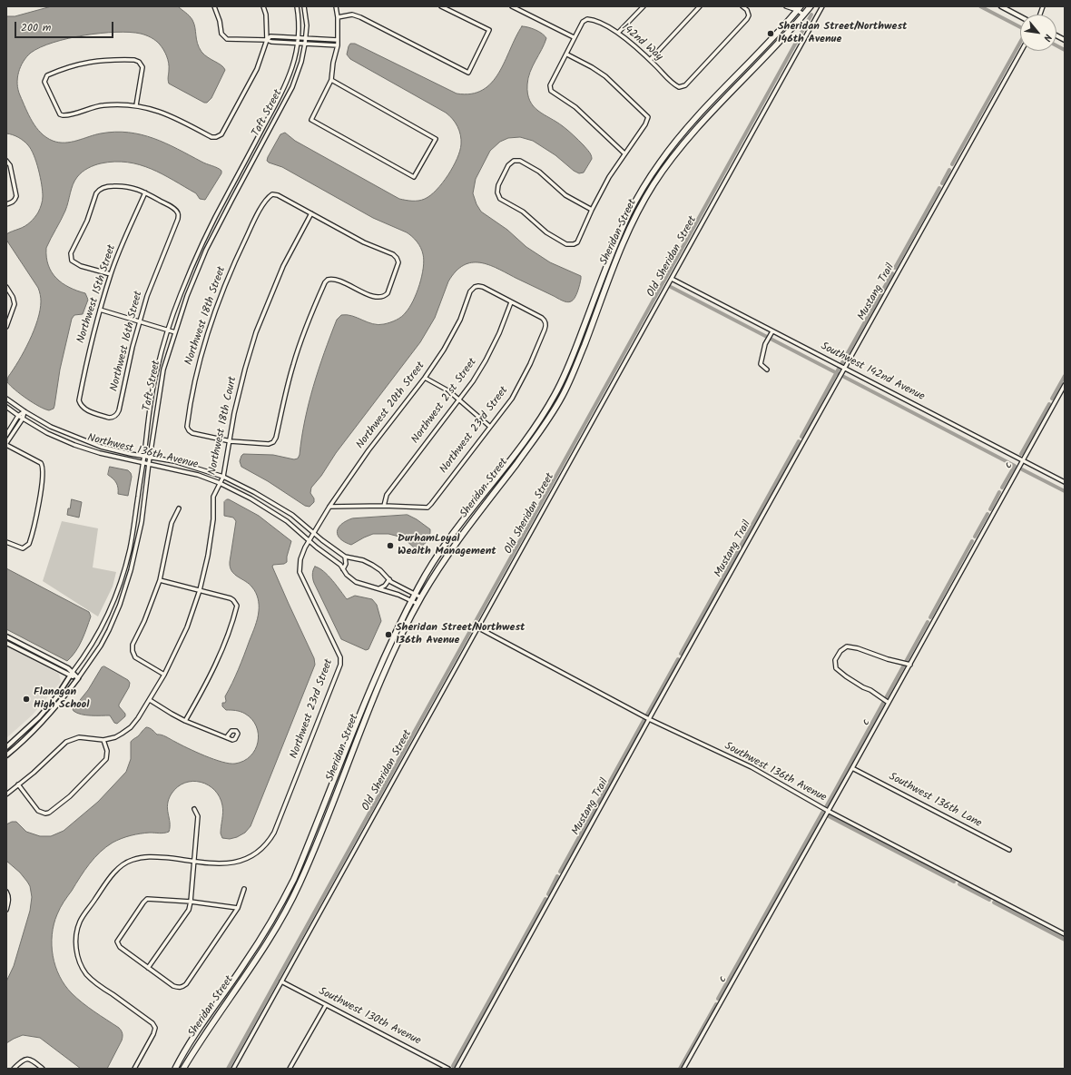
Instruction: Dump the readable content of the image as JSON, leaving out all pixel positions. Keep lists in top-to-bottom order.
{
  "streets": {
    "main road": ["Sheridan Street"],
    "street": [
      "142nd Way",
      "Taft Street",
      "Old Sheridan Street",
      "Mustang Trail",
      "Northwest 15th Street",
      "Northwest 18th Street",
      "Northwest 16th Street",
      "Southwest 142nd Avenue",
      "Northwest 21st Street",
      "Northwest 20th Street",
      "Northwest 18th Court",
      "Northwest 23rd Street",
      "Northwest 136th Avenue",
      "c",
      "Southwest 136th Avenue",
      "Southwest 136th Lane",
      "Southwest 130th Avenue"
    ]
  },
  "crossings": [
    ["Taft Street", "Northwest 136th Avenue"],
    ["Sheridan Street", "Northwest 136th Avenue"],
    ["Old Sheridan Street", "Southwest 142nd Avenue"],
    ["Old Sheridan Street", "Southwest 136th Avenue"],
    ["Old Sheridan Street", "Southwest 130th Avenue"],
    ["Mustang Trail", "Southwest 142nd Avenue"],
    ["Mustang Trail", "Southwest 136th Avenue"],
    ["Northwest 15th Street", "Northwest 16th Street"],
    ["Northwest 18th Street", "Northwest 18th Court"],
    ["Southwest 142nd Avenue", "c"],
    ["Northwest 21st Street", "Northwest 20th Street"],
    ["Northwest 21st Street", "Northwest 23rd Street"],
    ["Northwest 20th Street", "Northwest 23rd Street"],
    ["Northwest 20th Street", "Northwest 136th Avenue"],
    ["Northwest 18th Court", "Northwest 136th Avenue"],
    ["Northwest 23rd Street", "Northwest 136th Avenue"],
    ["c", "Southwest 136th Avenue"],
    ["c", "Southwest 136th Lane"]
  ],
  "places": [
    "Sheridan Street/Northwest 146th Avenue",
    "DurhamLoyal Wealth Management",
    "Sheridan Street/Northwest 136th Avenue",
    "Flanagan High School"
  ],
  "scale_bar": "200 m",
  "north": "bottom right"
}
